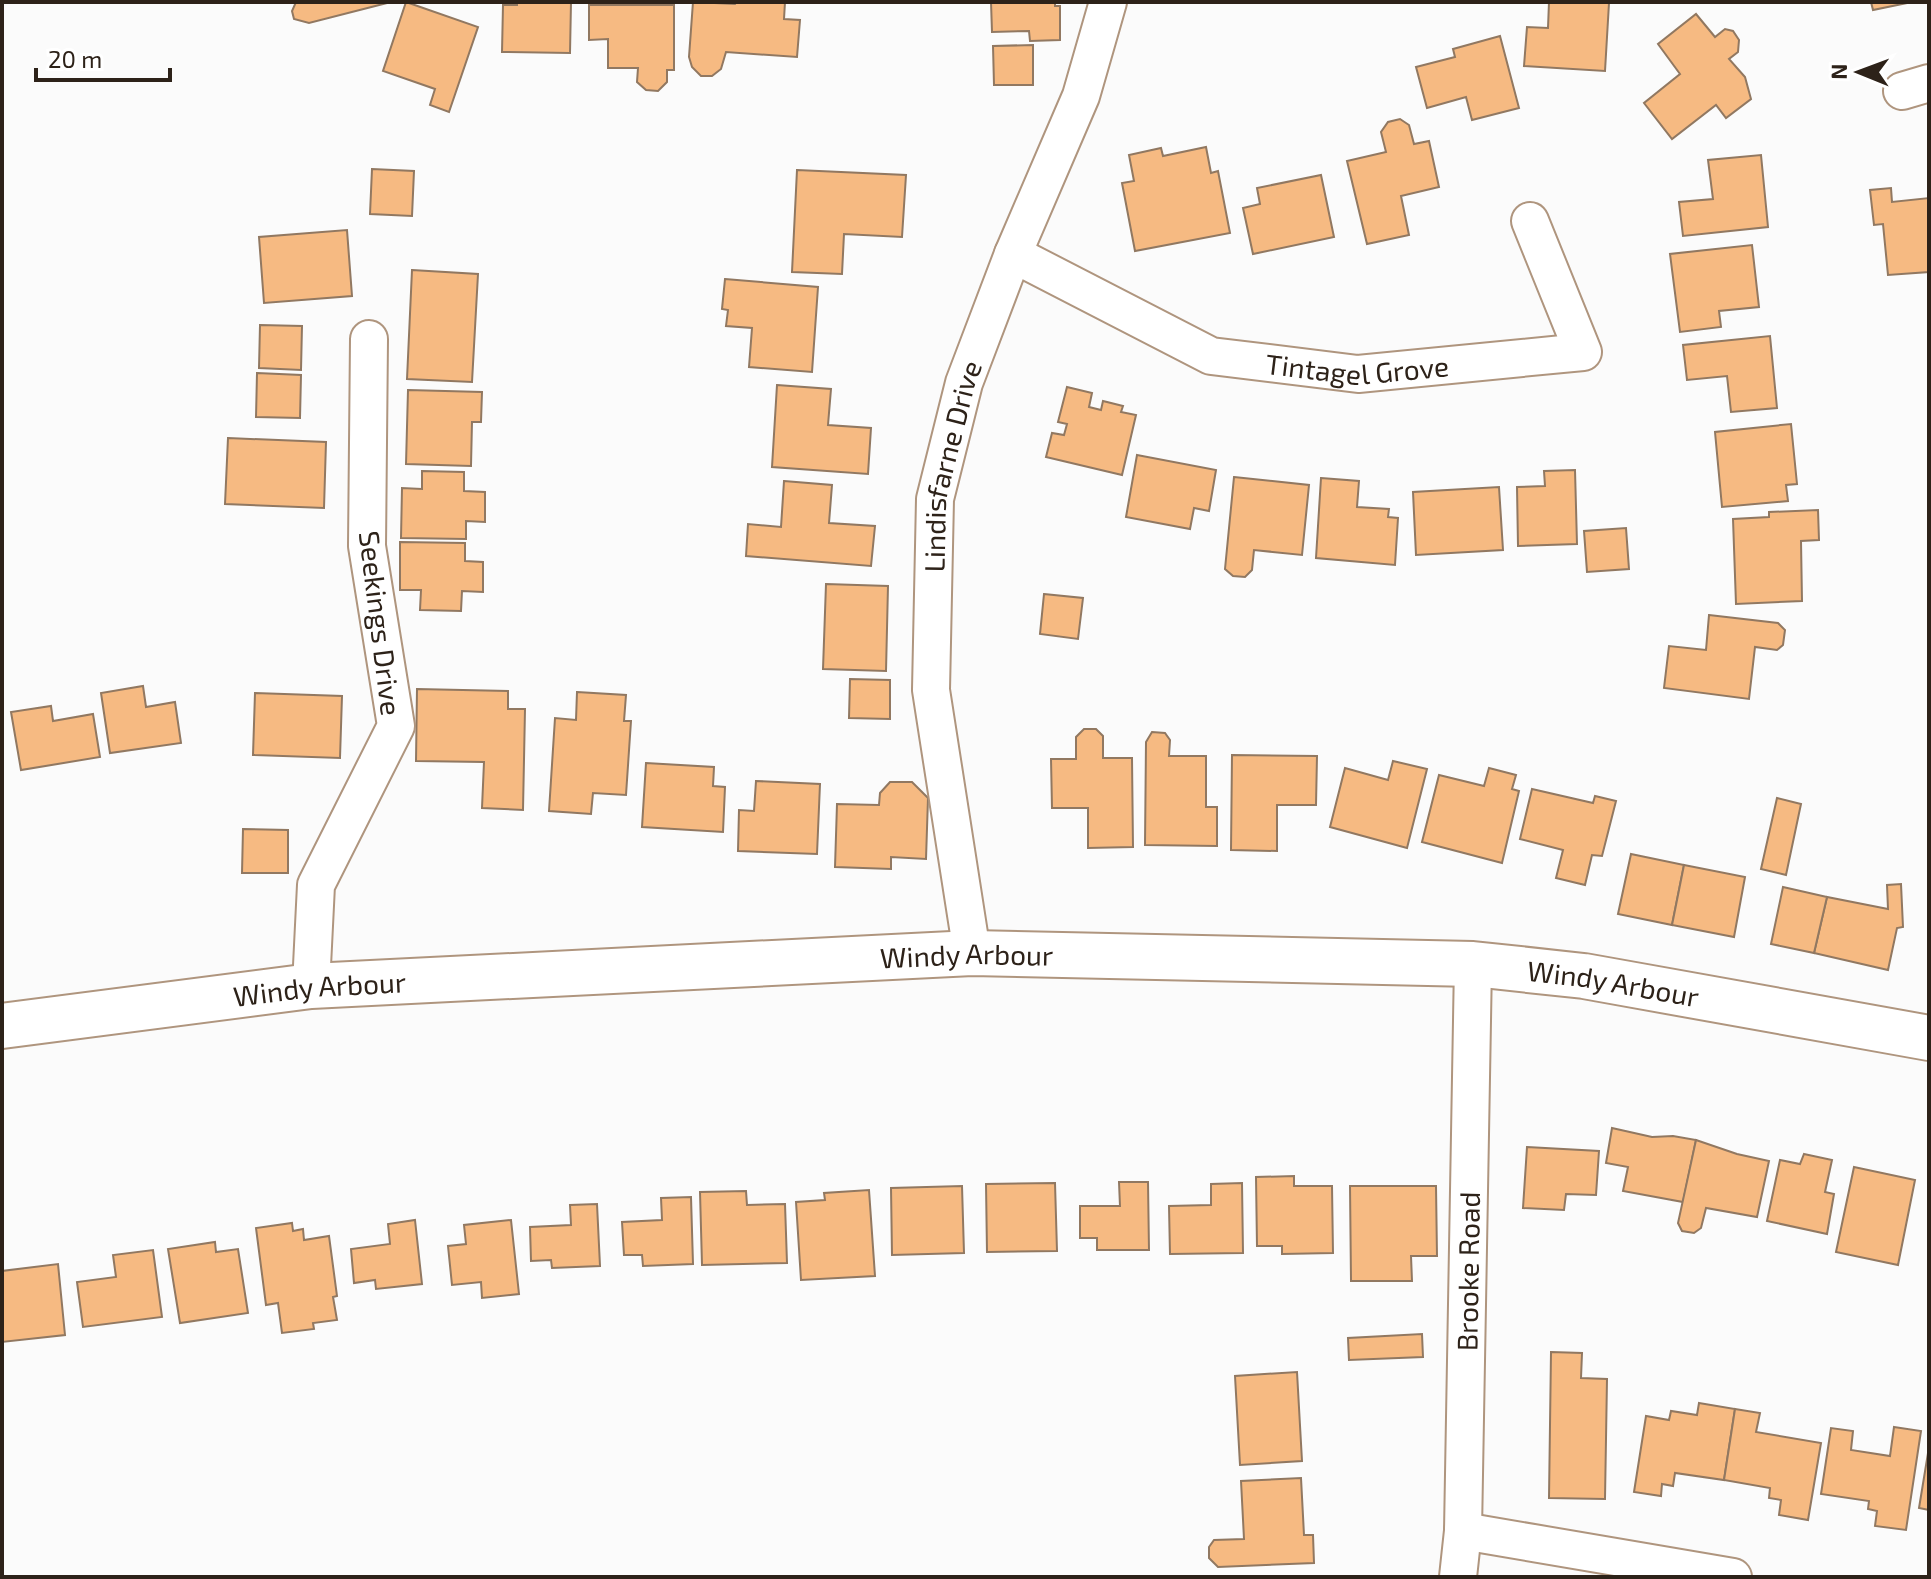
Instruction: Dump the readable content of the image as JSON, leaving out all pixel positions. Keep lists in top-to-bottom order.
{
  "streets": {
    "street": [
      "Tintagel Grove",
      "Lindisfarne Drive",
      "Seekings Drive",
      "Windy Arbour",
      "Brooke Road"
    ]
  },
  "crossings": [
    ["Tintagel Grove", "Lindisfarne Drive"],
    ["Lindisfarne Drive", "Windy Arbour"],
    ["Seekings Drive", "Windy Arbour"],
    ["Windy Arbour", "Brooke Road"]
  ],
  "scale_bar": "20 m",
  "north": "left"
}
